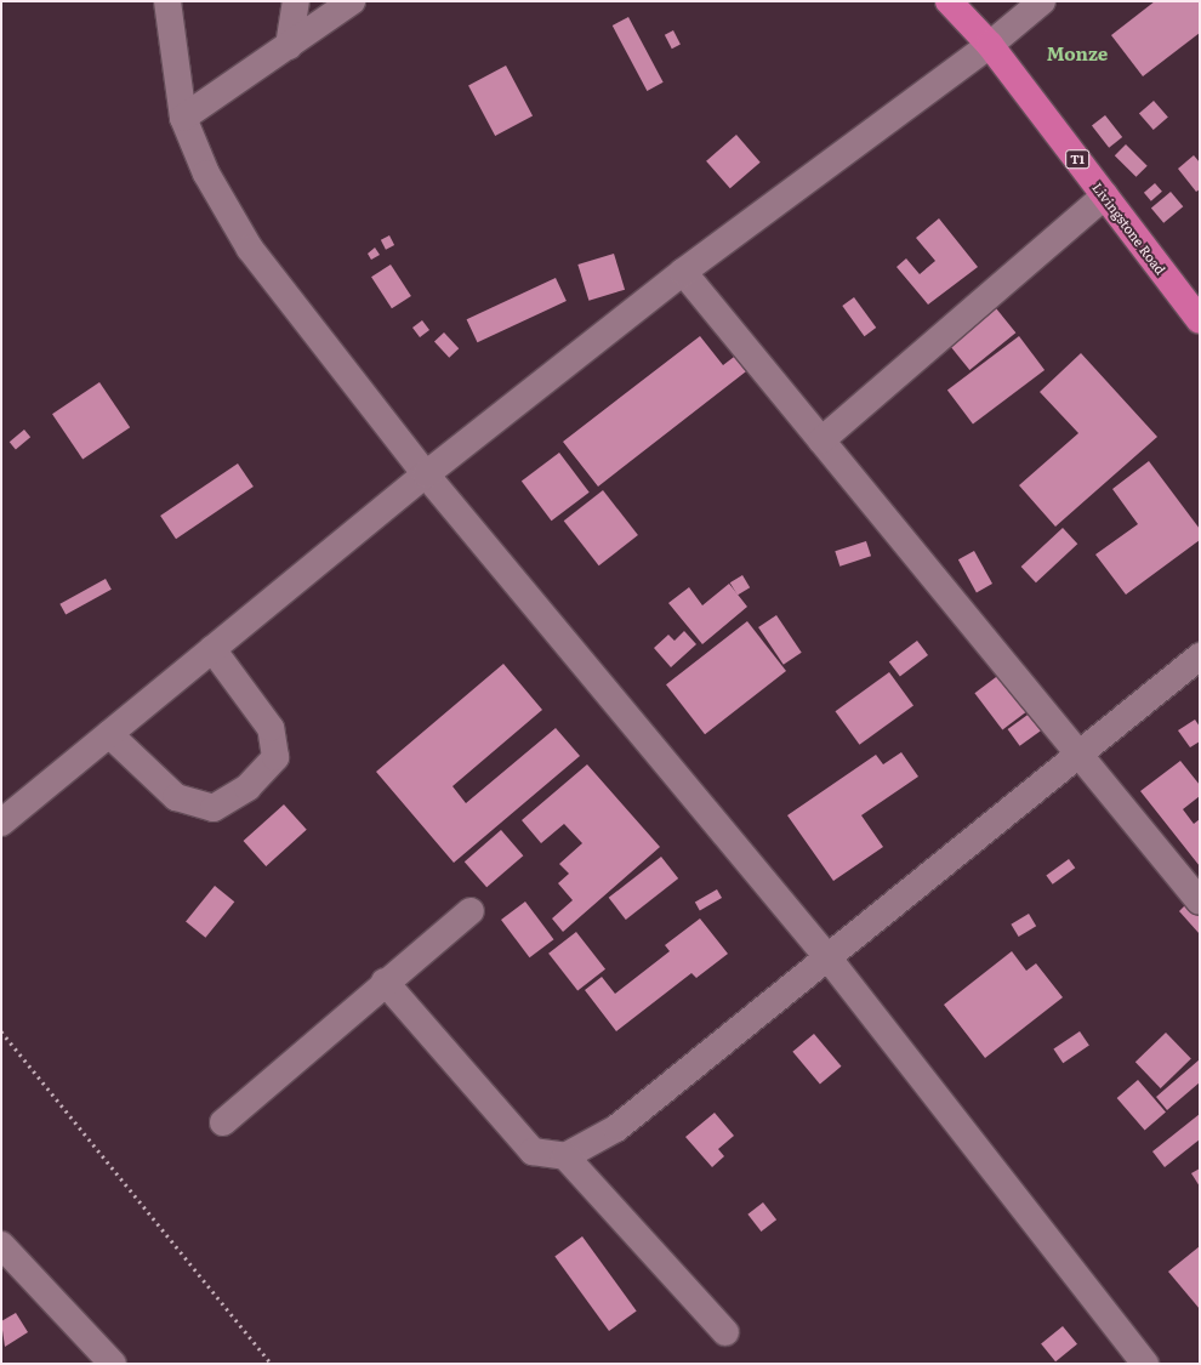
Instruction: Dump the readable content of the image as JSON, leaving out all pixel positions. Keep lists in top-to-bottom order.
{
  "streets": {
    "highway": ["T1", "Livingstone Road"]
  },
  "districts": ["Monze"]
}
